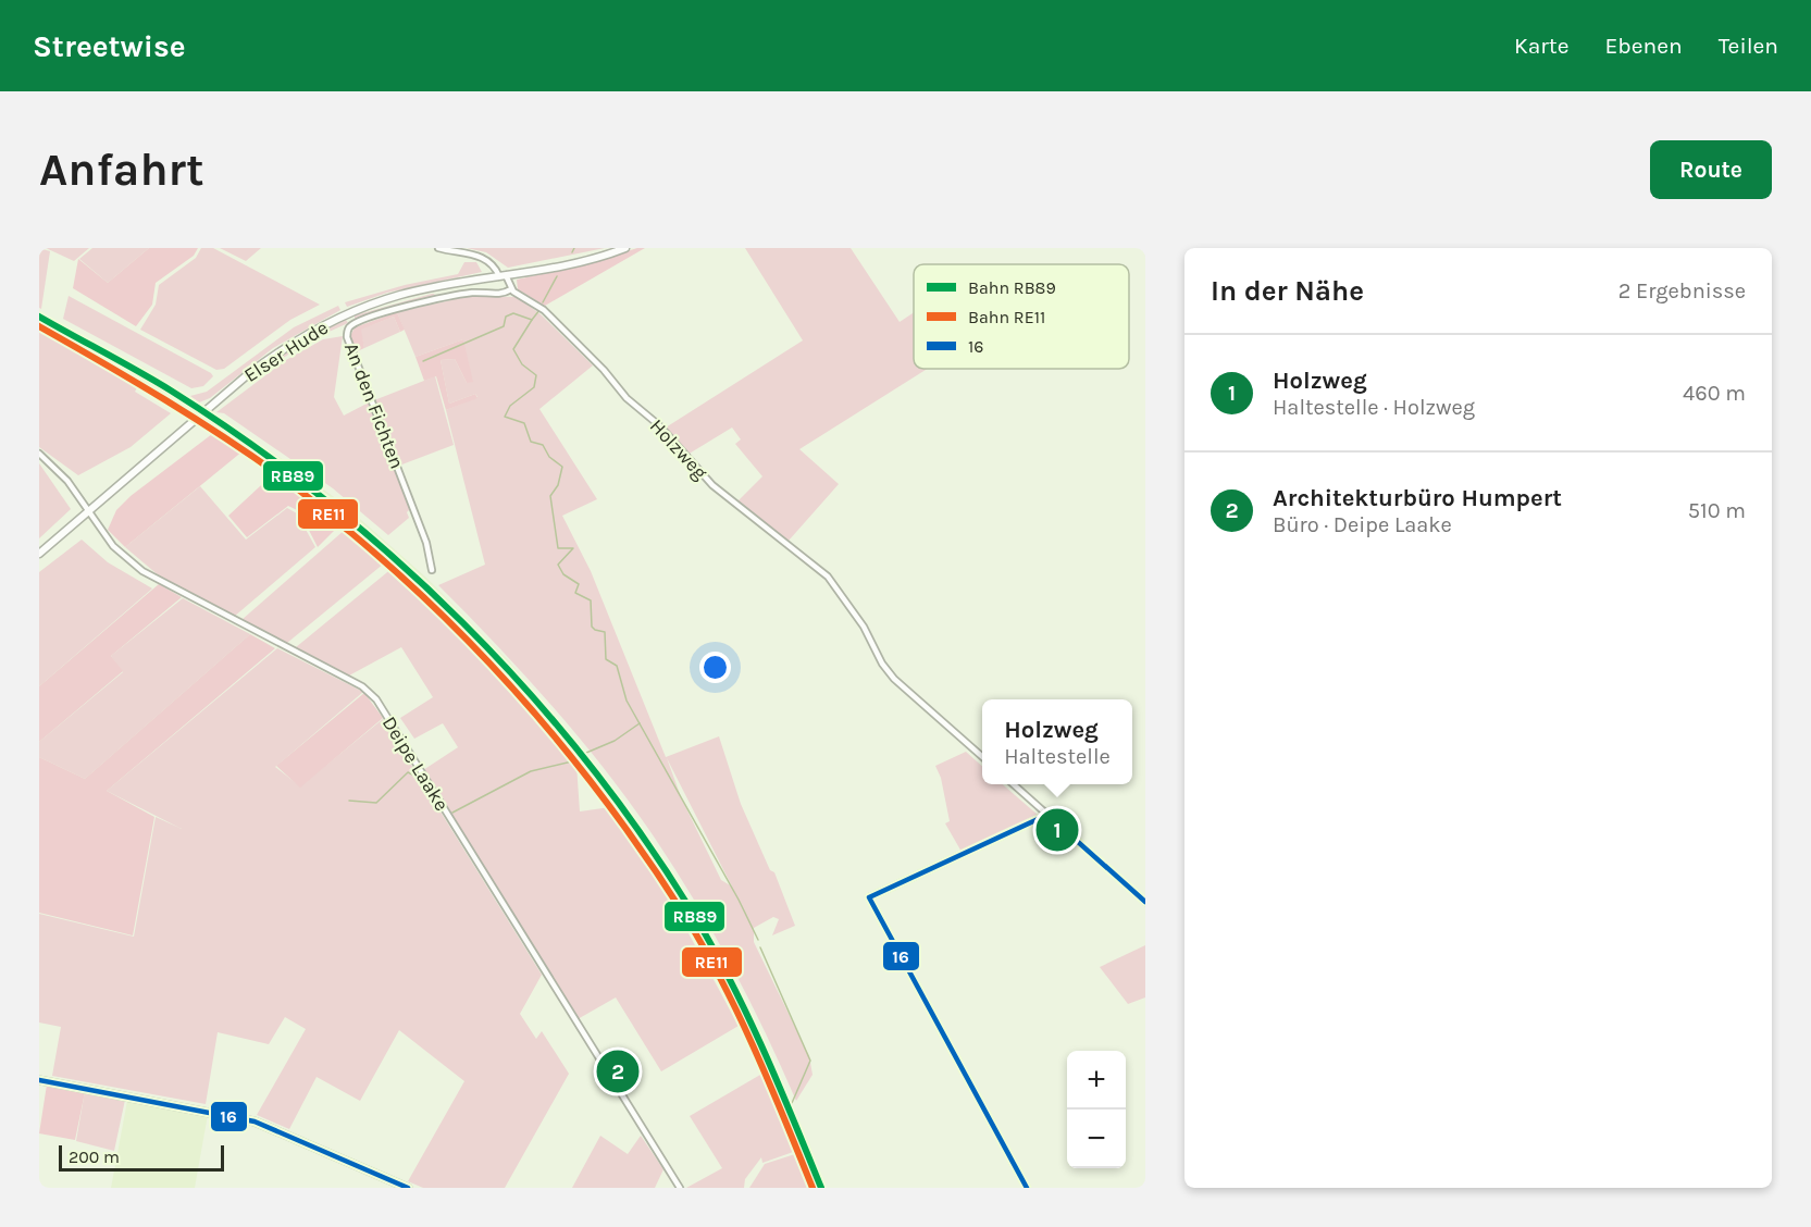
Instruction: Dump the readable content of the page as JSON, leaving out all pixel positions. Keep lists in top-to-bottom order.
{
  "streets": {
    "street": [
      "Elser Hude",
      "An den Fichten",
      "Holzweg",
      "Deipe Laake"
    ]
  },
  "crossings": [
    ["Elser Hude", "Deipe Laake"],
    ["An den Fichten", "Holzweg"]
  ],
  "lines": ["rail line RB89", "rail line RE11", "transit line 16"],
  "legend": ["Bahn RB89", "Bahn RE11", "16"],
  "scale_bar": "200 m",
  "page": {
    "header": "Streetwise",
    "nav": ["Karte", "Ebenen", "Teilen"],
    "buttons": "Route",
    "title": "Anfahrt",
    "heading": ["In der Nähe", "2 Ergebnisse"],
    "list": [
      {
        "mark": "1",
        "name": "Holzweg",
        "note": "Haltestelle · Holzweg",
        "value": "460 m"
      },
      {
        "mark": "2",
        "name": "Architekturbüro Humpert",
        "note": "Büro · Deipe Laake",
        "value": "510 m"
      }
    ],
    "popup": ["Holzweg", "Haltestelle"],
    "pins": ["1", "2"],
    "map_buttons": ["+", "−"],
    "scale": "200 m"
  }
}
